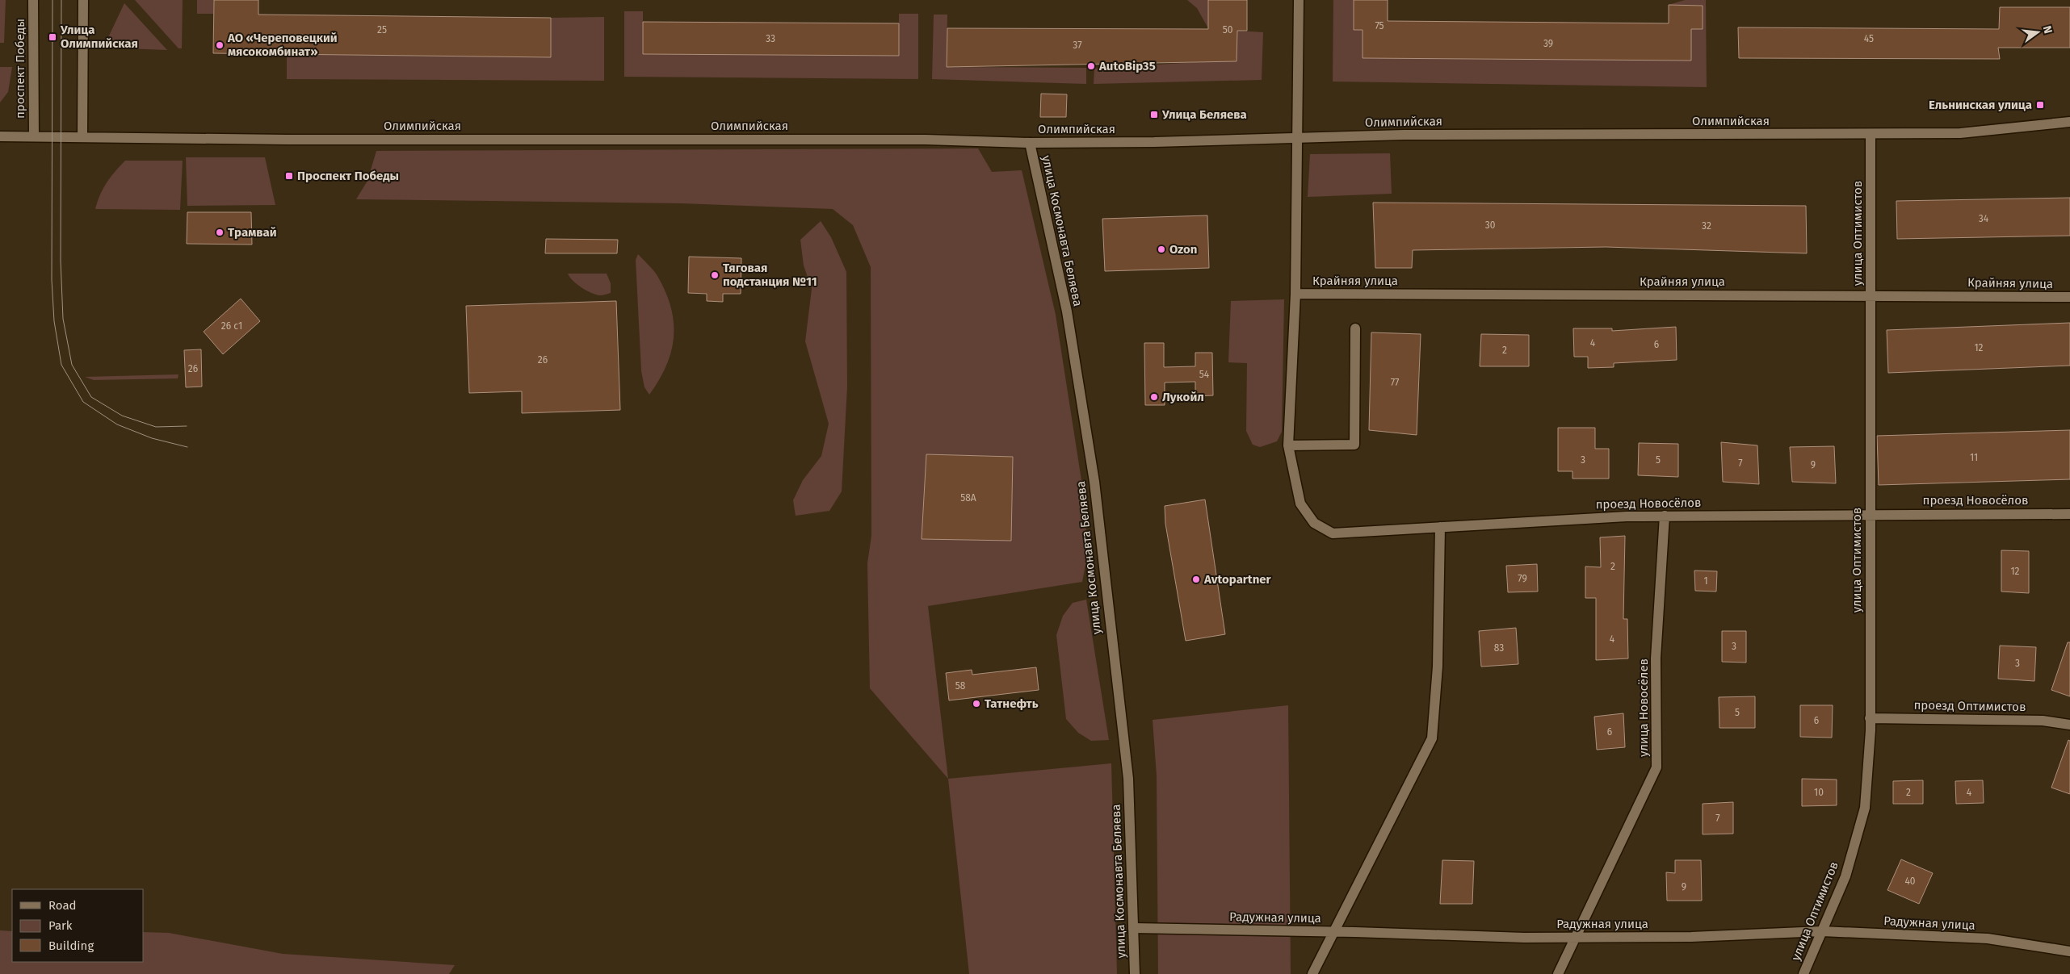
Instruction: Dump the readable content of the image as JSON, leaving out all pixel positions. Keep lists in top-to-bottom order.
{
  "streets": {
    "street": [
      "проспект Победы",
      "Олимпийская",
      "улица Космонавта Беляева",
      "улица Оптимистов",
      "Крайняя улица",
      "проезд Новосёлов",
      "проезд Оптимистов",
      "улица Новосёлев",
      "Радужная улица"
    ]
  },
  "crossings": [
    ["проспект Победы", "Олимпийская"],
    ["Олимпийская", "улица Космонавта Беляева"],
    ["Олимпийская", "улица Оптимистов"],
    ["Олимпийская", "проезд Новосёлов"],
    ["улица Космонавта Беляева", "Радужная улица"],
    ["улица Оптимистов", "Крайняя улица"],
    ["улица Оптимистов", "проезд Новосёлов"],
    ["улица Оптимистов", "проезд Оптимистов"],
    ["улица Оптимистов", "Радужная улица"],
    ["Крайняя улица", "проезд Новосёлов"],
    ["проезд Новосёлов", "улица Новосёлев"],
    ["улица Новосёлев", "Радужная улица"]
  ],
  "places": {
    "transit": [
      "Улица Олимпийская",
      "Ельнинская улица",
      "Улица Беляева",
      "Проспект Победы"
    ],
    "other": [
      "АО «Череповецкий мясокомбинат»",
      "AutoBip35",
      "Трамвай",
      "Ozon",
      "Тяговая подстанция №11",
      "Лукойл",
      "Avtopartner",
      "Татнефть"
    ]
  },
  "house_numbers": [
    "75",
    "25",
    "50",
    "33",
    "45",
    "39",
    "37",
    "34",
    "30",
    "32",
    "26 с1",
    "4",
    "6",
    "12",
    "2",
    "26",
    "26",
    "54",
    "77",
    "11",
    "3",
    "5",
    "7",
    "9",
    "58А",
    "2",
    "12",
    "79",
    "1",
    "4",
    "3",
    "83",
    "3",
    "58",
    "5",
    "6",
    "6",
    "10",
    "2",
    "4",
    "7",
    "40",
    "9"
  ],
  "legend": ["Road", "Park", "Building"],
  "north": "right"
}
